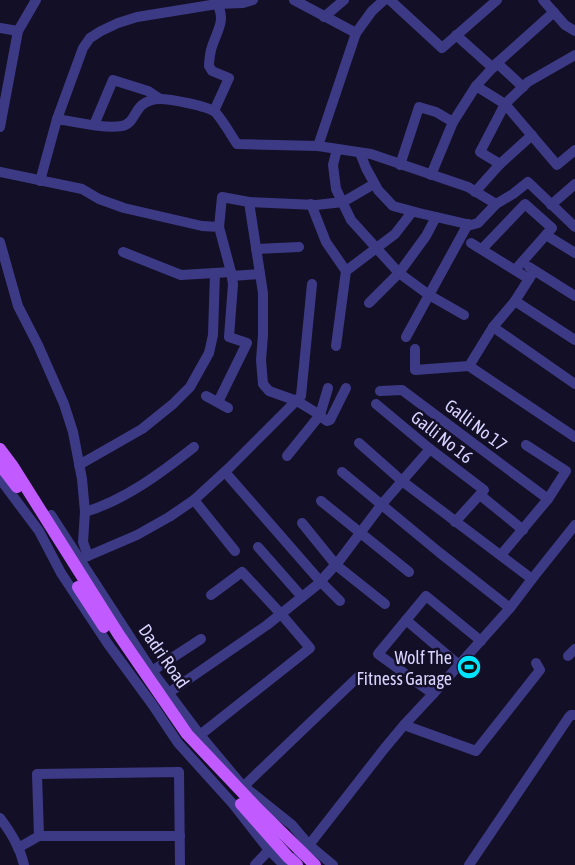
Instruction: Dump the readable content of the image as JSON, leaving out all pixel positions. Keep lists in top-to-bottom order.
{
  "streets": {
    "street": ["Galli No 17", "Galli No 16", "Dadri Road"]
  },
  "places": {
    "sports": ["Wolf The Fitness Garage"]
  }
}
